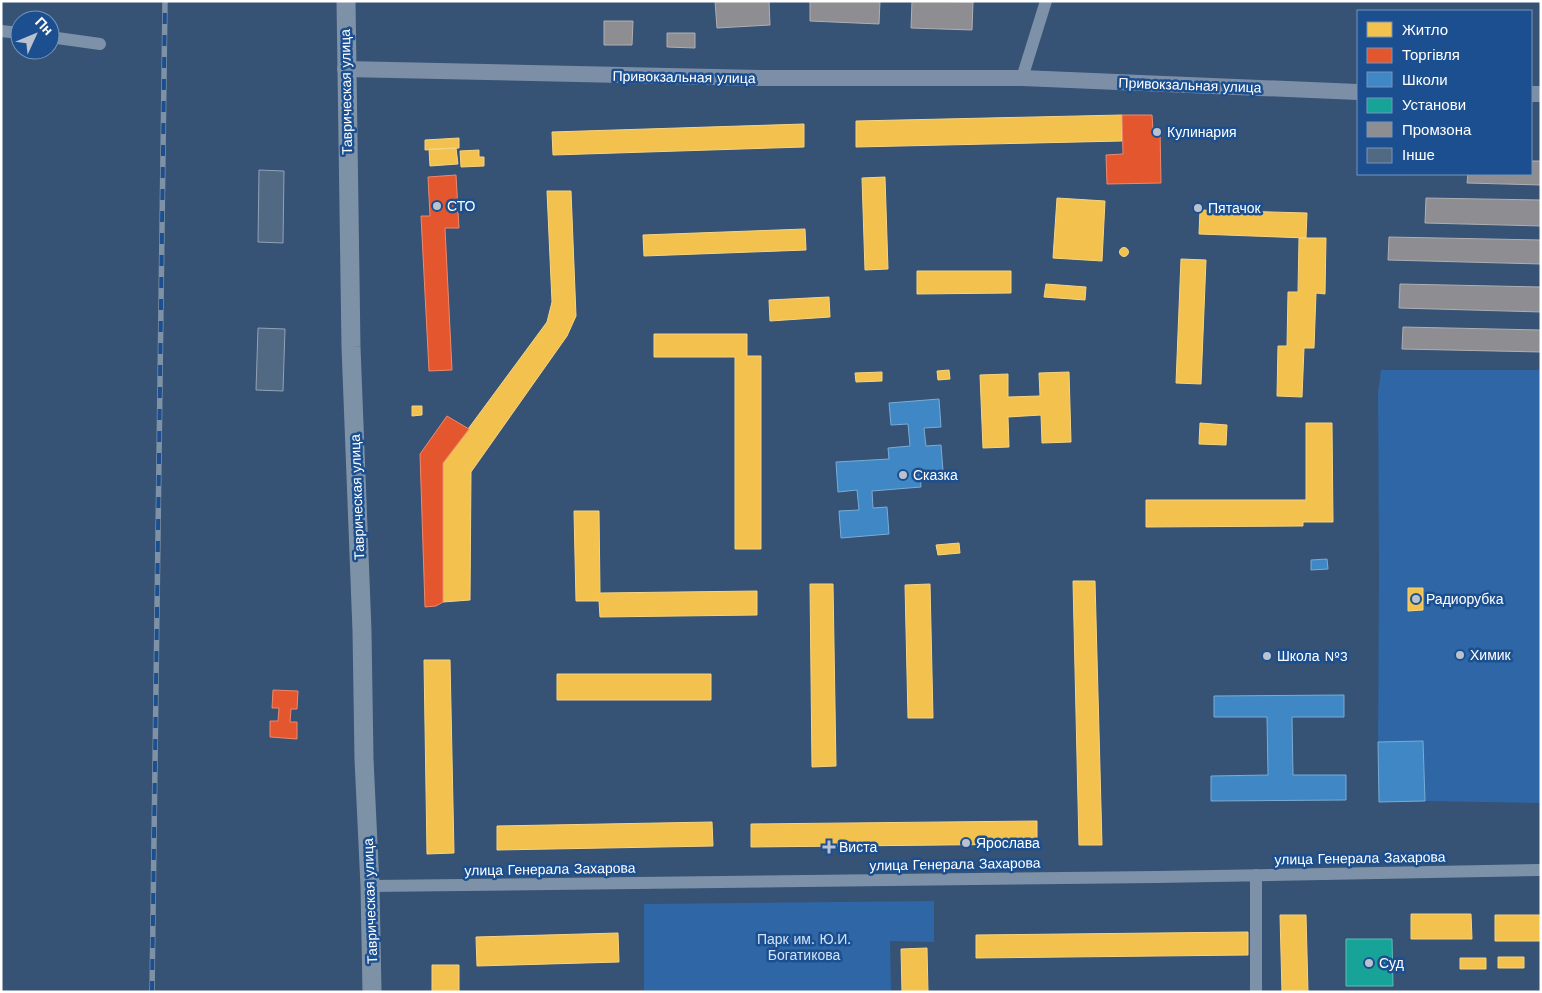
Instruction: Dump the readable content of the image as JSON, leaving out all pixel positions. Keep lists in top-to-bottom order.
{
  "streets": {
    "highway": ["Таврическая улица"],
    "main road": ["Привокзальная улица"],
    "street": ["улица Генерала Захарова"]
  },
  "crossings": [
    ["Привокзальная улица", "Таврическая улица"],
    ["Таврическая улица", "улица Генерала Захарова"]
  ],
  "parks": ["Парк им. Ю.И. Богатикова"],
  "places": {
    "other": [
      "Кулинария",
      "СТО",
      "Пятачок",
      "Сказка",
      "Радиорубка",
      "Химик",
      "Школа №3",
      "Ярослава",
      "Суд"
    ],
    "health": ["Виста"]
  },
  "legend": [
    "Житло",
    "Торгівля",
    "Школи",
    "Установи",
    "Промзона",
    "Інше"
  ],
  "north": "top right"
}
